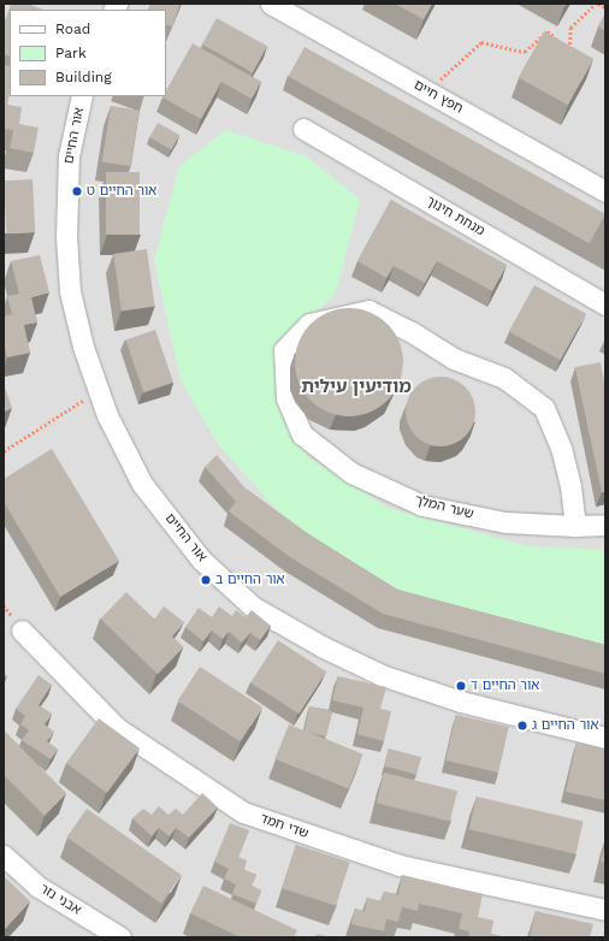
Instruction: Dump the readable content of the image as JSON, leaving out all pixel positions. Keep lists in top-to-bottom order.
{
  "streets": {
    "street": [
      "חפץ חיים",
      "אור החיים",
      "מנחת חינוך",
      "שער המלך",
      "שדי חמד",
      "אבני נזר"
    ]
  },
  "districts": ["מודיעין עילית"],
  "places": [
    "אור החיים ט",
    "אור החיים ב",
    "אור החיים ד",
    "אור החיים ג"
  ],
  "legend": ["Road", "Park", "Building"]
}
